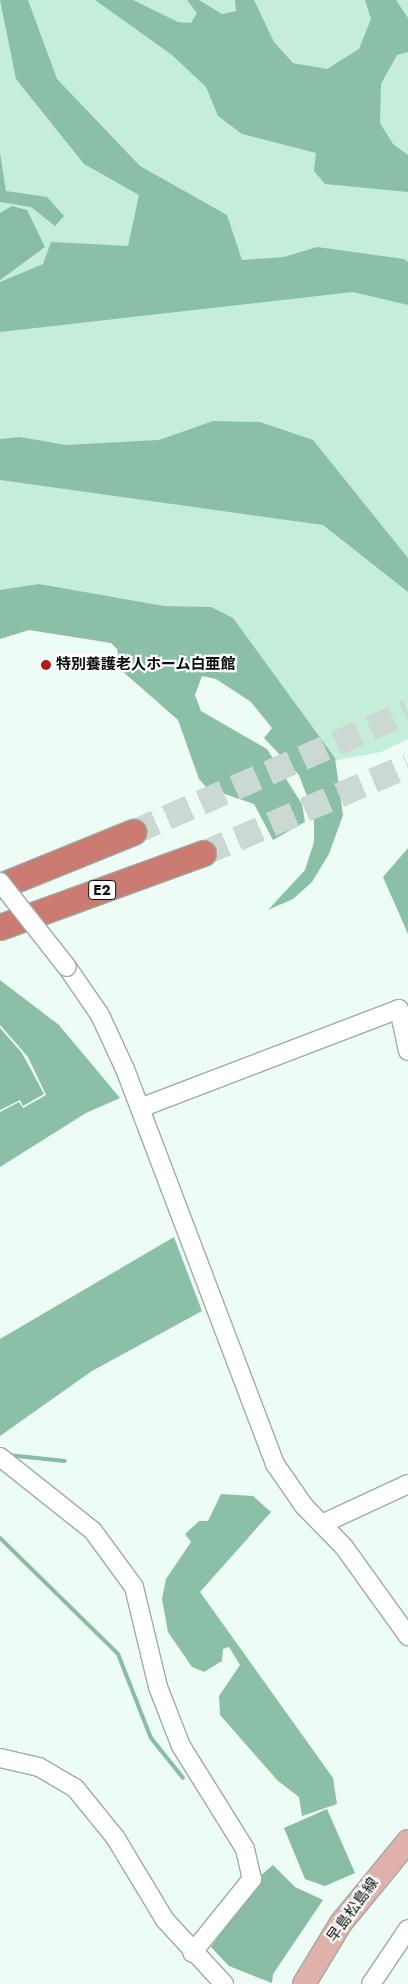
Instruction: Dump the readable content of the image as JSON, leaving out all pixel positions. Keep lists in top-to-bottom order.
{
  "streets": {
    "highway": ["E2"],
    "main road": ["早島松島線"]
  },
  "places": ["特別養護老人ホーム白亜館"]
}
